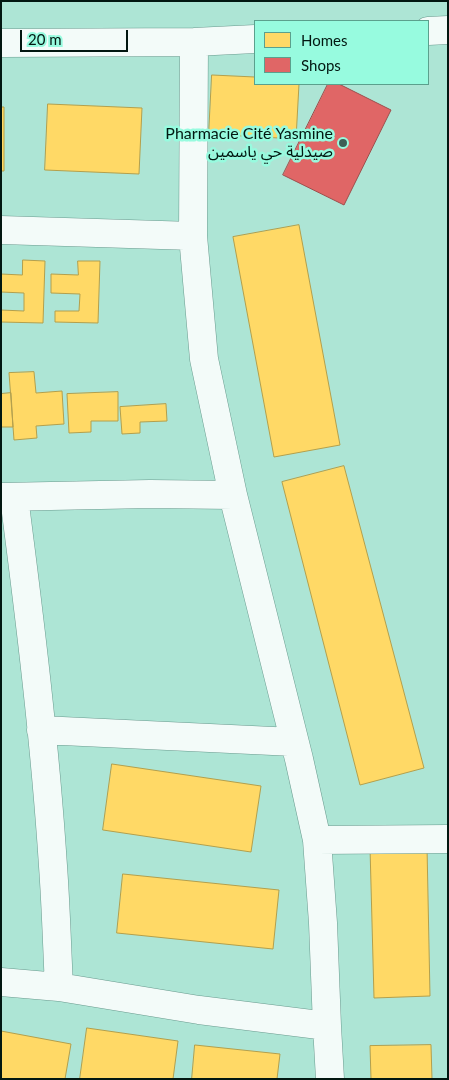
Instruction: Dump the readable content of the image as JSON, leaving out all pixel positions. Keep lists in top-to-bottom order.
{
  "places": ["Pharmacie Cité Yasmine صيدلية حي ياسمين"],
  "legend": ["Homes", "Shops"],
  "scale_bar": "20 m"
}
